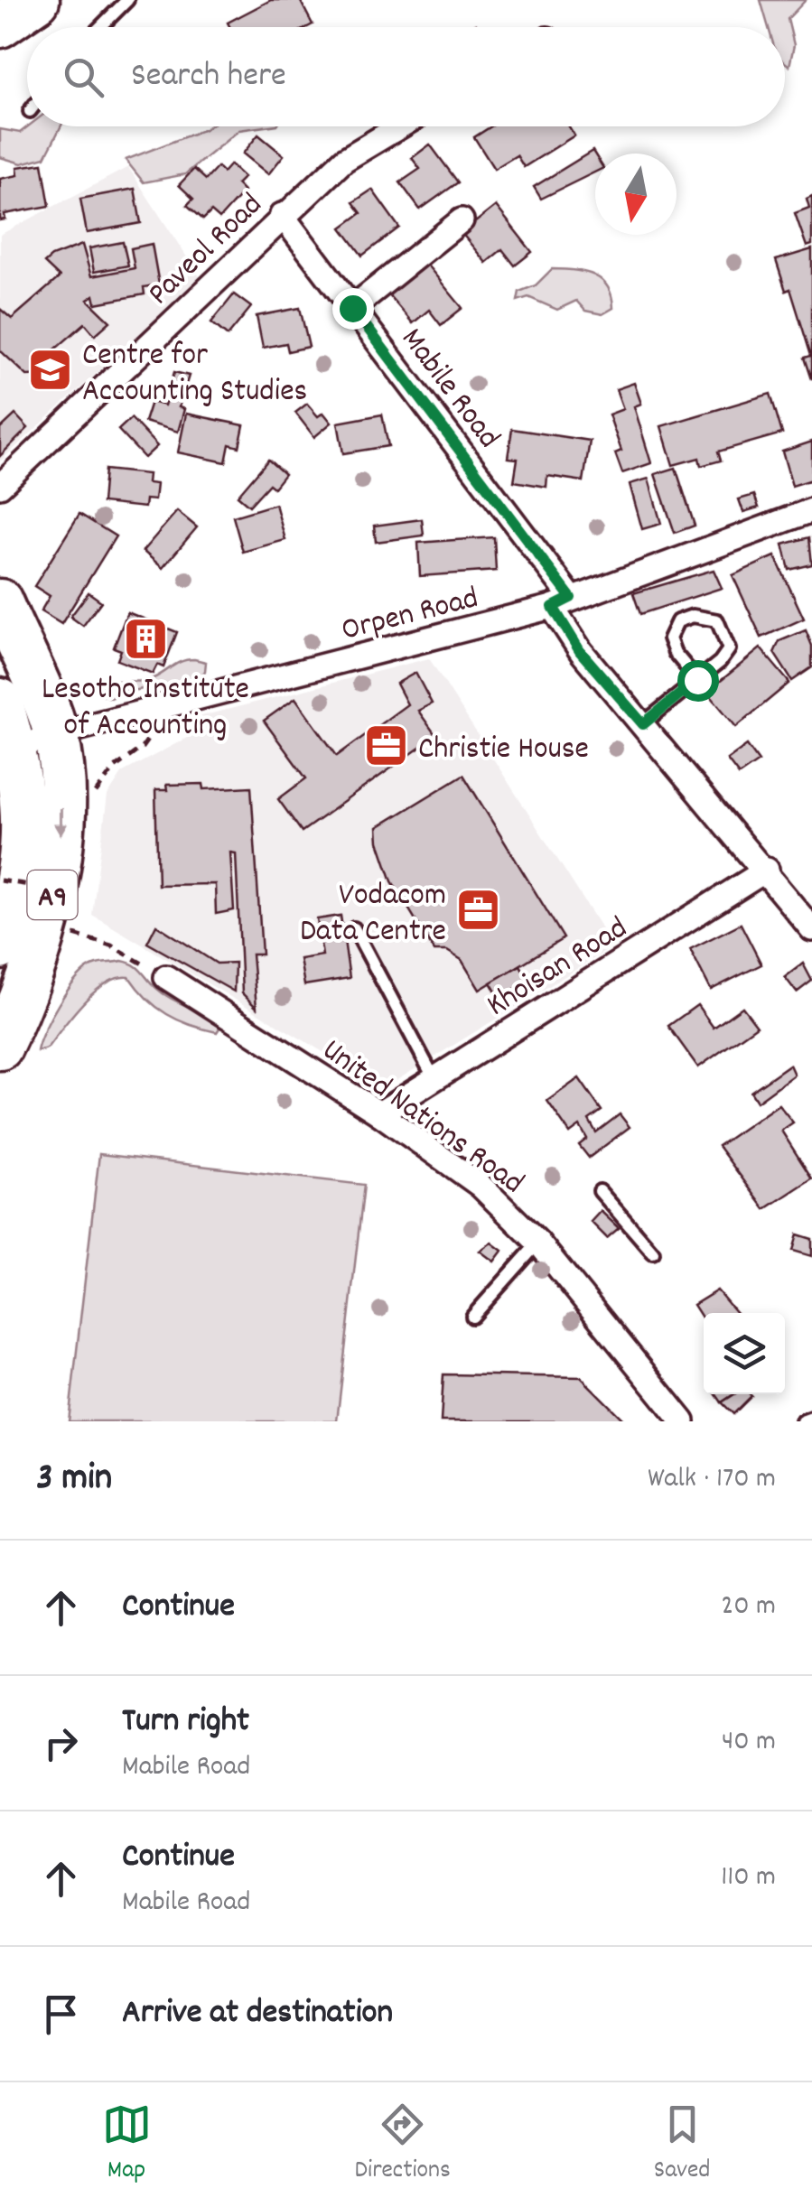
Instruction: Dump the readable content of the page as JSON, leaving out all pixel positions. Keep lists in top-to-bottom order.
{
  "streets": {
    "highway": ["A9"],
    "street": [
      "Paveol Road",
      "Mabile Road",
      "Orpen Road",
      "Khoisan Road",
      "United Nations Road"
    ]
  },
  "crossings": [
    ["Paveol Road", "Mabile Road"],
    ["Mabile Road", "Orpen Road"],
    ["Mabile Road", "Khoisan Road"],
    ["Orpen Road", "A9"],
    ["Khoisan Road", "United Nations Road"]
  ],
  "places": {
    "school or university": ["Centre for Accounting Studies"],
    "building": ["Lesotho Institute of Accounting"],
    "office": ["Christie House", "Vodacom Data Centre"]
  },
  "north": "bottom",
  "page": {
    "search": "Search here",
    "heading": ["3 min", "Walk · 170 m"],
    "list": [
      ["Continue", "20 m"],
      ["Turn right", "Mabile Road", "40 m"],
      ["Continue", "Mabile Road", "110 m"],
      "Arrive at destination"
    ],
    "nav": ["Map", "Directions", "Saved"]
  }
}
